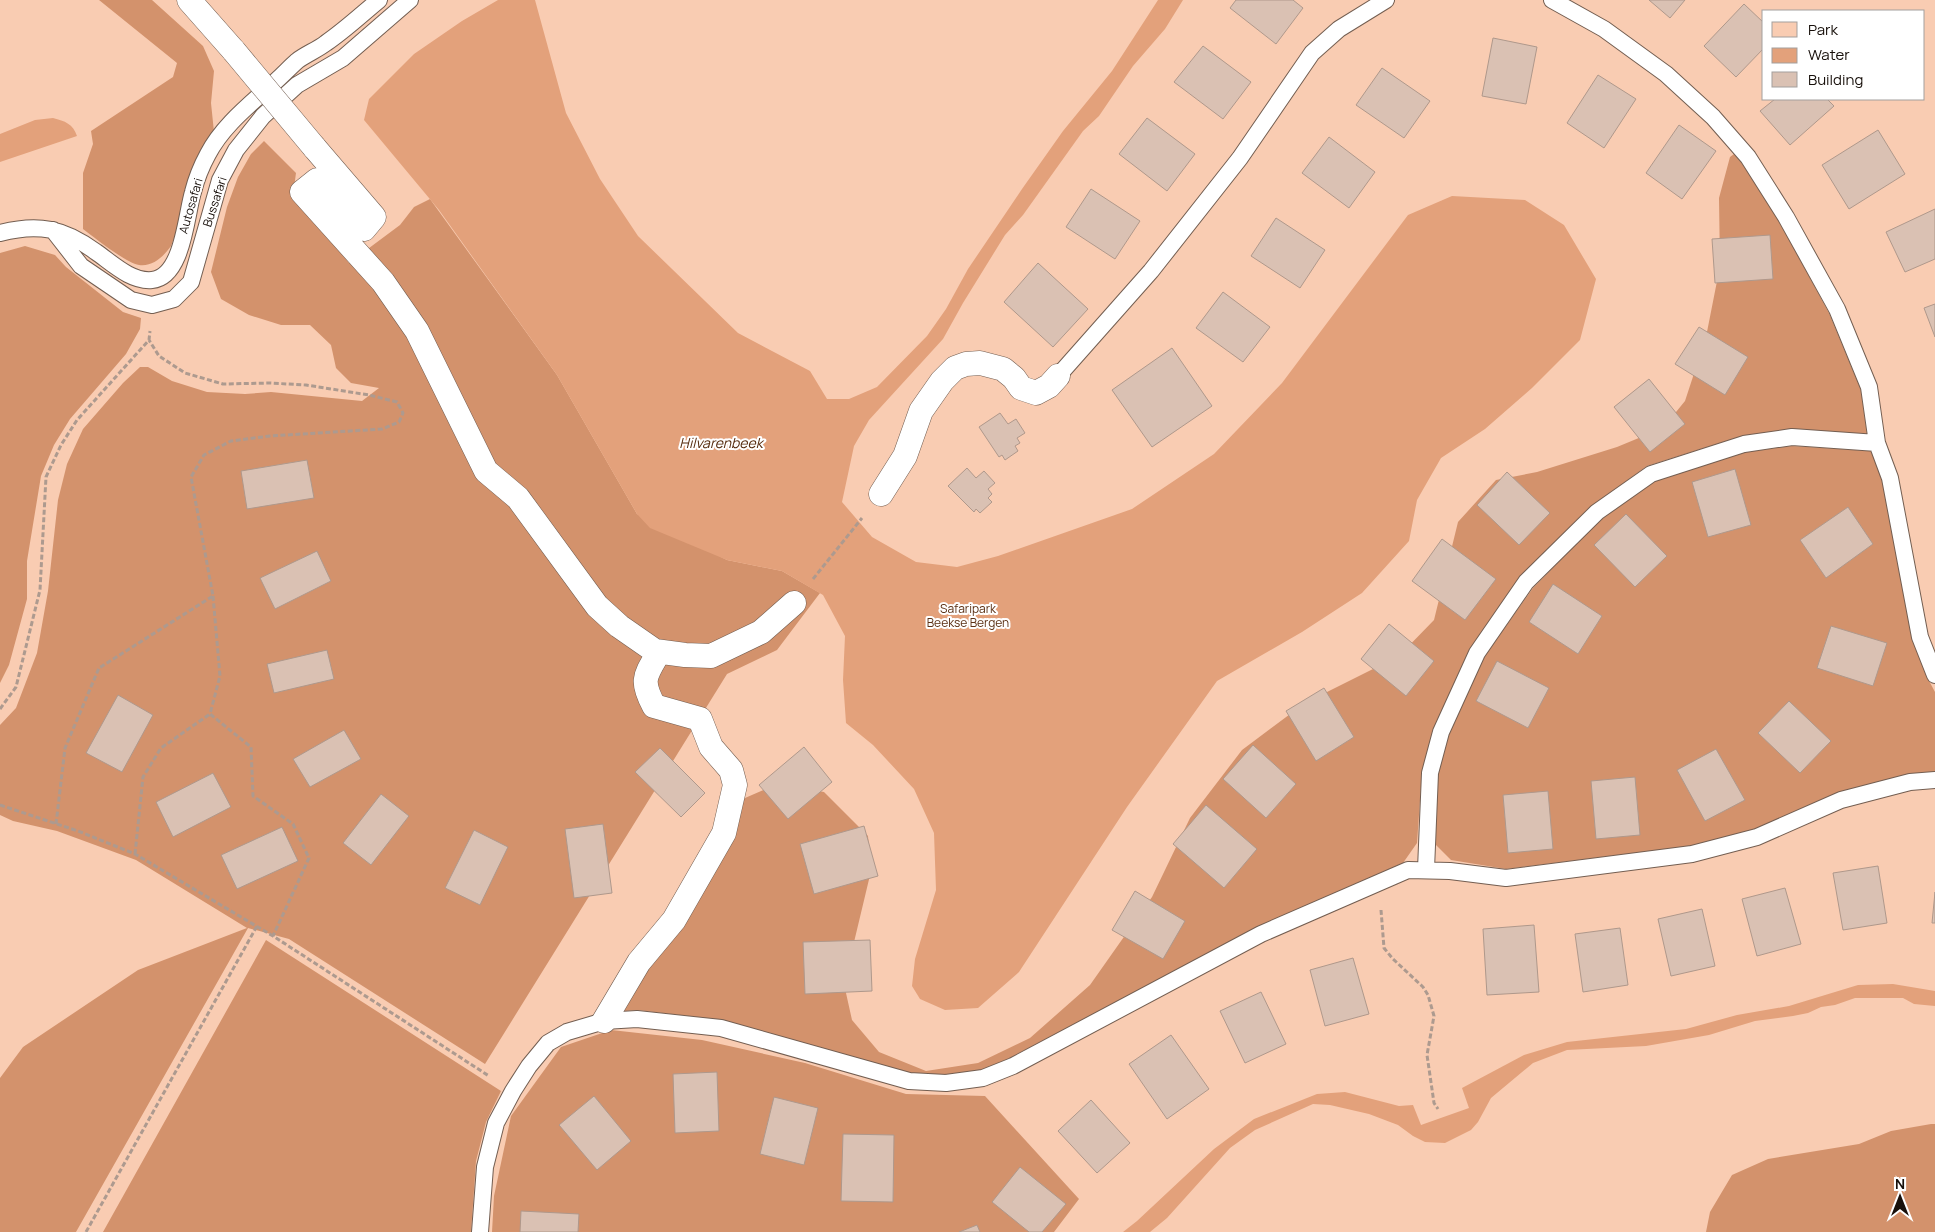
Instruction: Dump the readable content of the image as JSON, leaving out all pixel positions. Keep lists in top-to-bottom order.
{
  "streets": {
    "lane": ["Bussafari", "Autosafari"]
  },
  "water": ["Hilvarenbeek"],
  "parks": ["Safaripark Beekse Bergen"],
  "legend": ["Park", "Water", "Building"],
  "north": "top"
}
